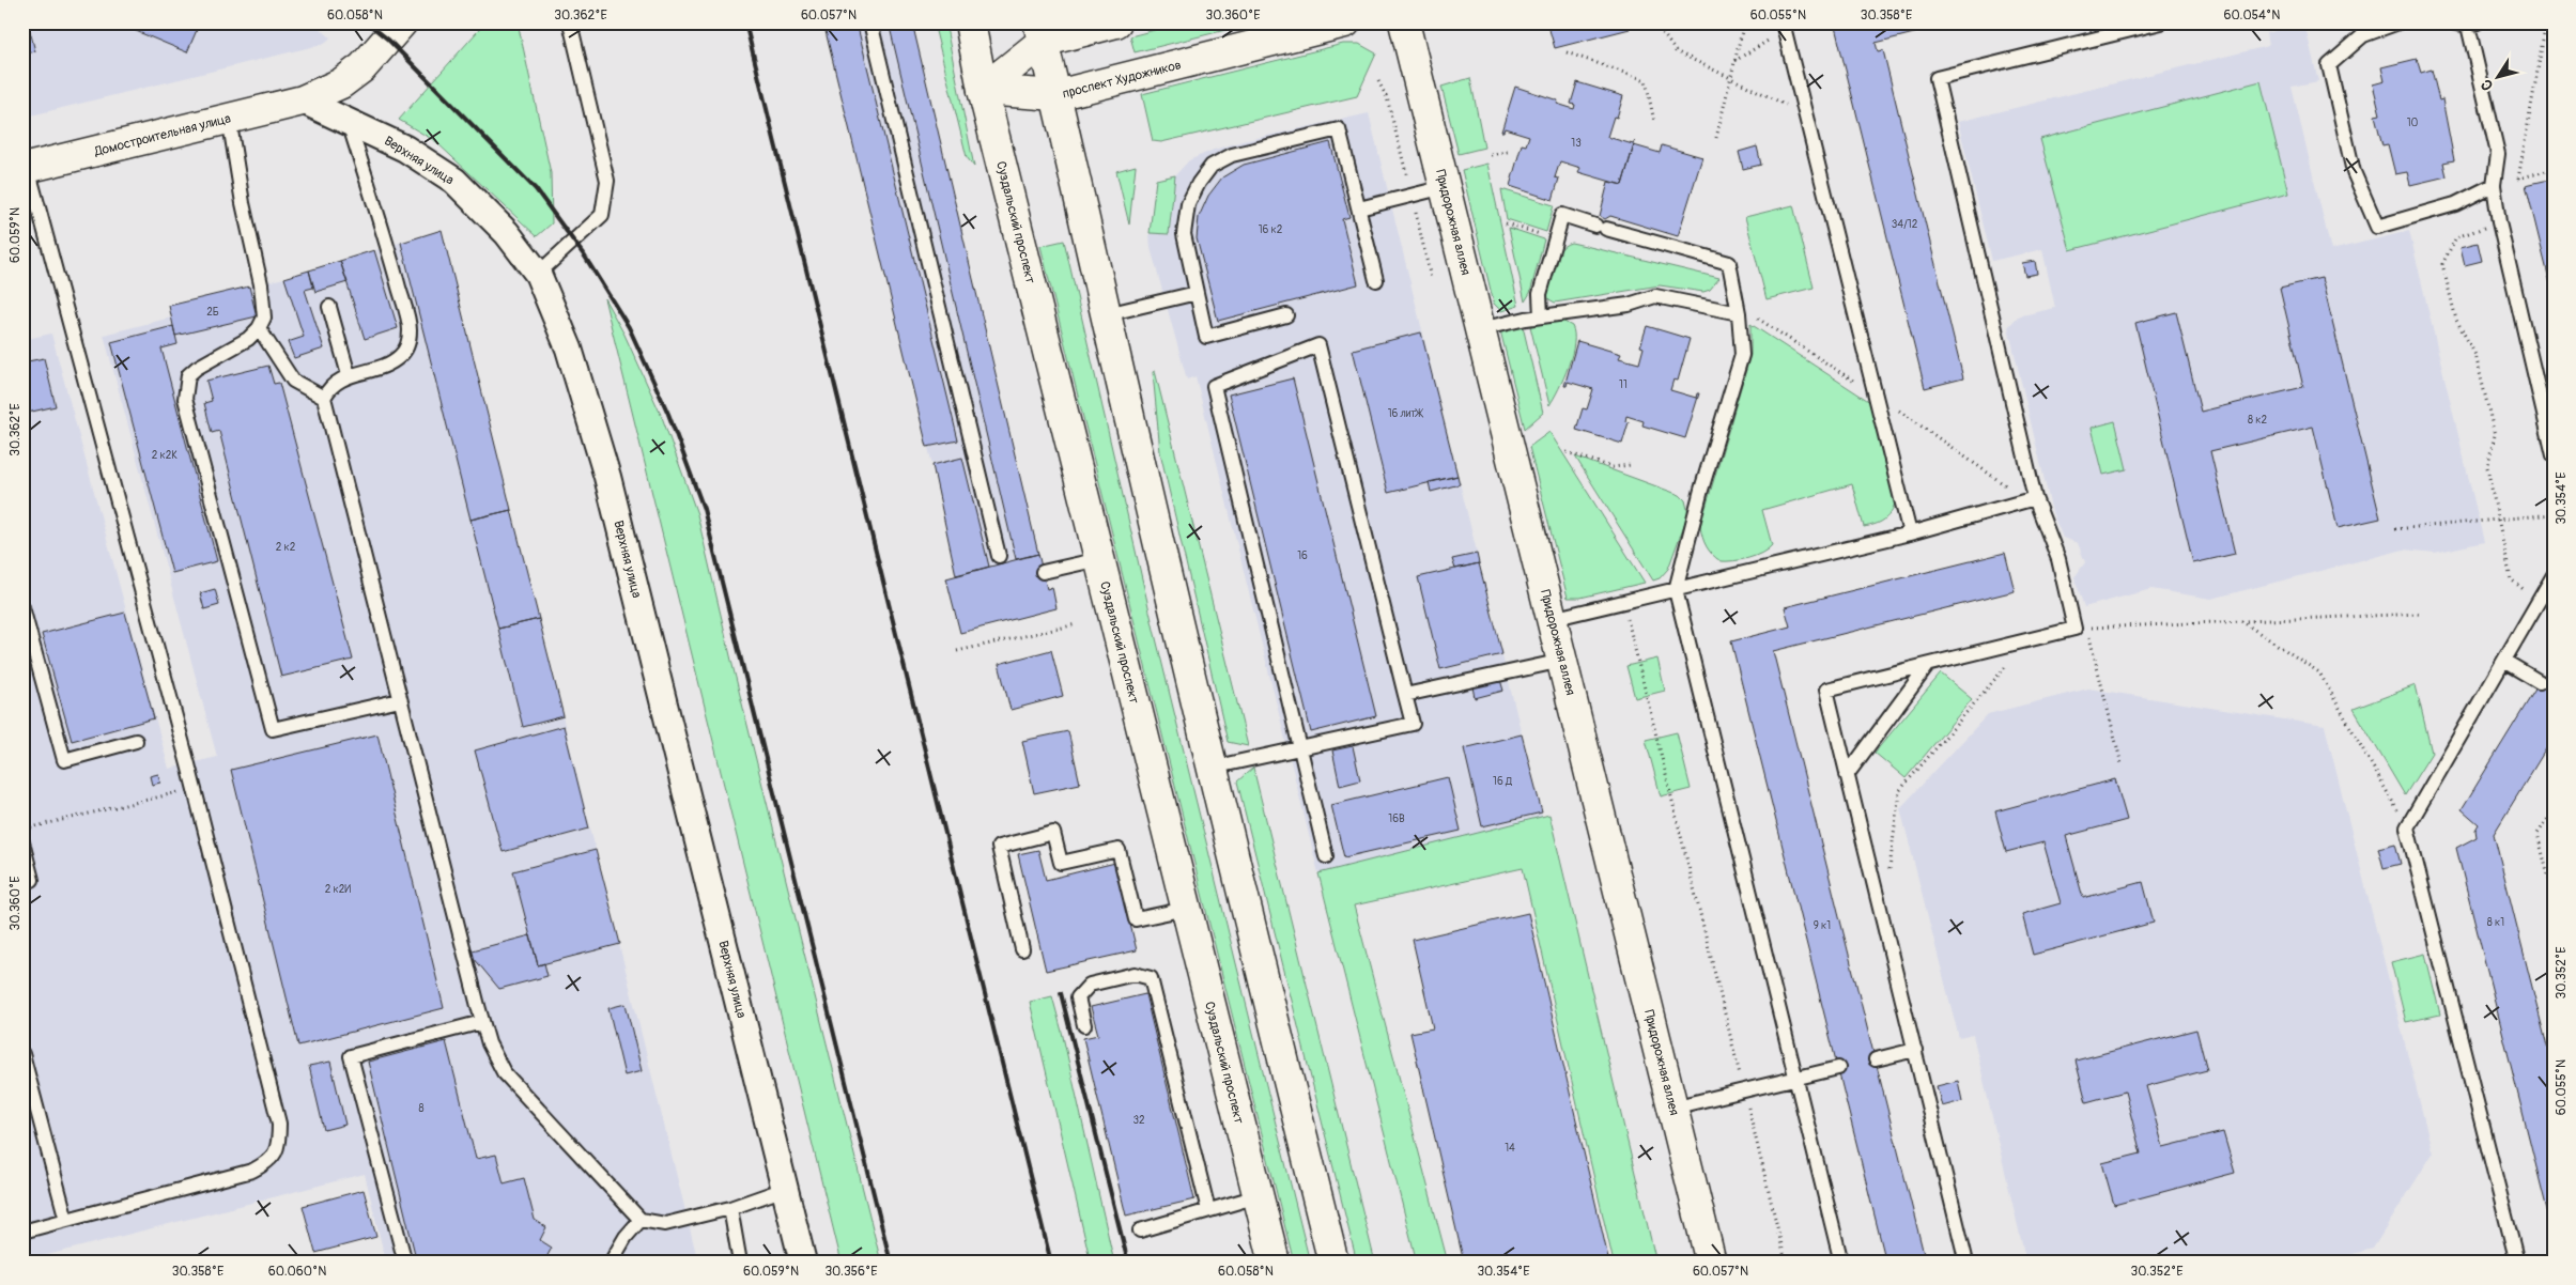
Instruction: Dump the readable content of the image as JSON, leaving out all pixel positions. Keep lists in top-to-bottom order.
{
  "streets": {
    "main road": [
      "проспект Художников",
      "Домостроительная улица",
      "Суздальский проспект",
      "Придорожная аллея"
    ],
    "street": ["Верхняя улица"]
  },
  "crossings": [
    ["проспект Художников", "Суздальский проспект"],
    ["Домостроительная улица", "Верхняя улица"]
  ],
  "house_numbers": [
    "10",
    "13",
    "34/12",
    "16 к2",
    "2Б",
    "11",
    "16 литЖ",
    "8 к2",
    "2 к2К",
    "2 к2",
    "16",
    "16 Д",
    "16В",
    "2 к2И",
    "8 к1",
    "9 к1",
    "8",
    "32",
    "14"
  ],
  "north": "bottom left",
  "coordinates": [
    "60.058°N",
    "30.362°E",
    "60.057°N",
    "30.360°E",
    "60.055°N",
    "30.358°E",
    "60.054°N",
    "60.059°N",
    "30.354°E",
    "30.352°E",
    "60.060°N",
    "30.356°E"
  ]
}
